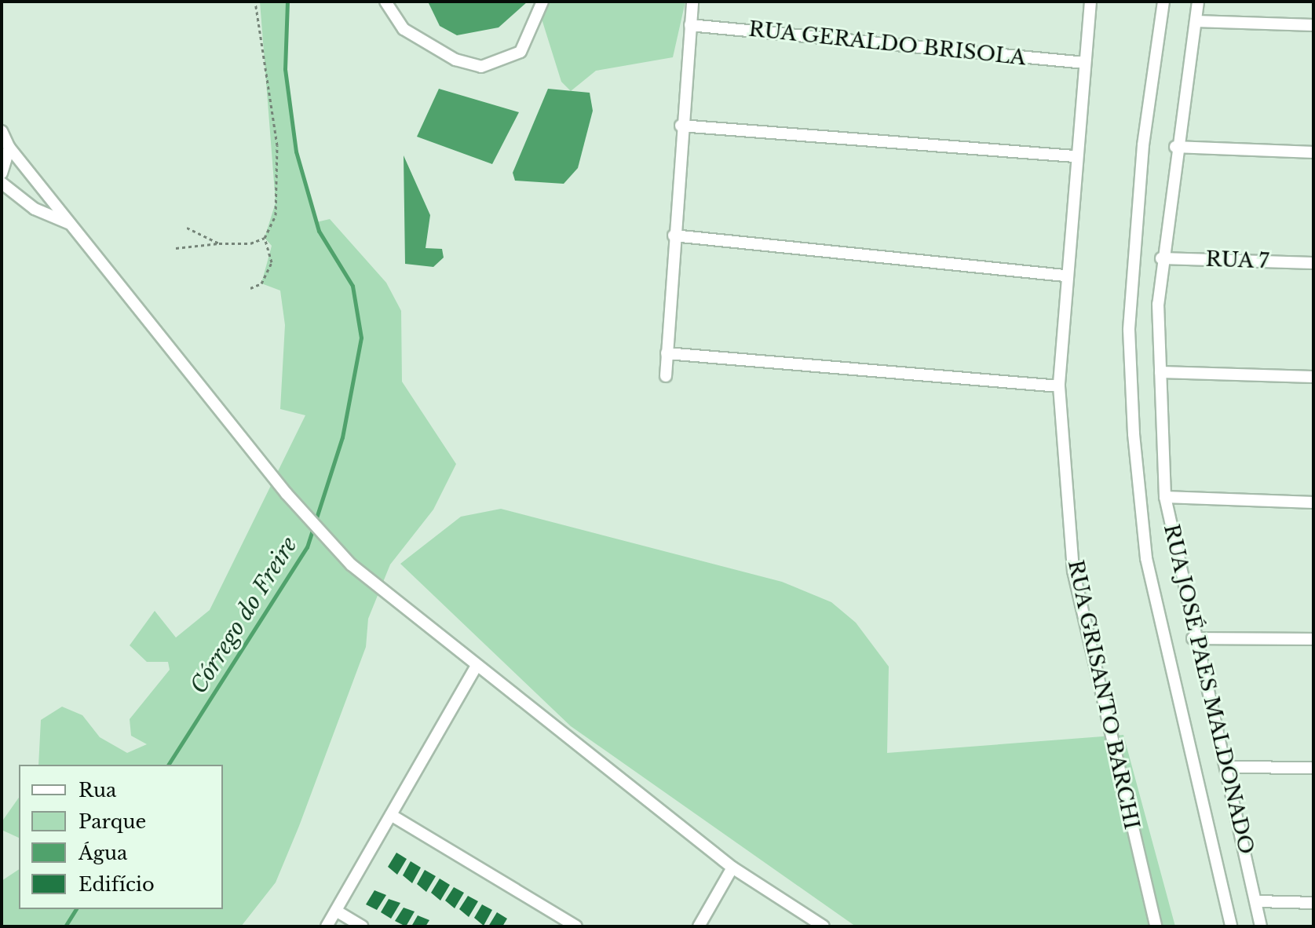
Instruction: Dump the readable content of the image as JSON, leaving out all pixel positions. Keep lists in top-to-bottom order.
{
  "streets": {
    "street": [
      "RUA GERALDO BRISOLA",
      "RUA 7",
      "RUA JOSÉ PAES MALDONADO",
      "RUA GRISANTO BARCHI"
    ]
  },
  "crossings": [
    ["RUA 7", "RUA JOSÉ PAES MALDONADO"]
  ],
  "water": ["Córrego do Freire"],
  "legend": [
    "Rua",
    "Parque",
    "Água",
    "Edifício"
  ]
}
